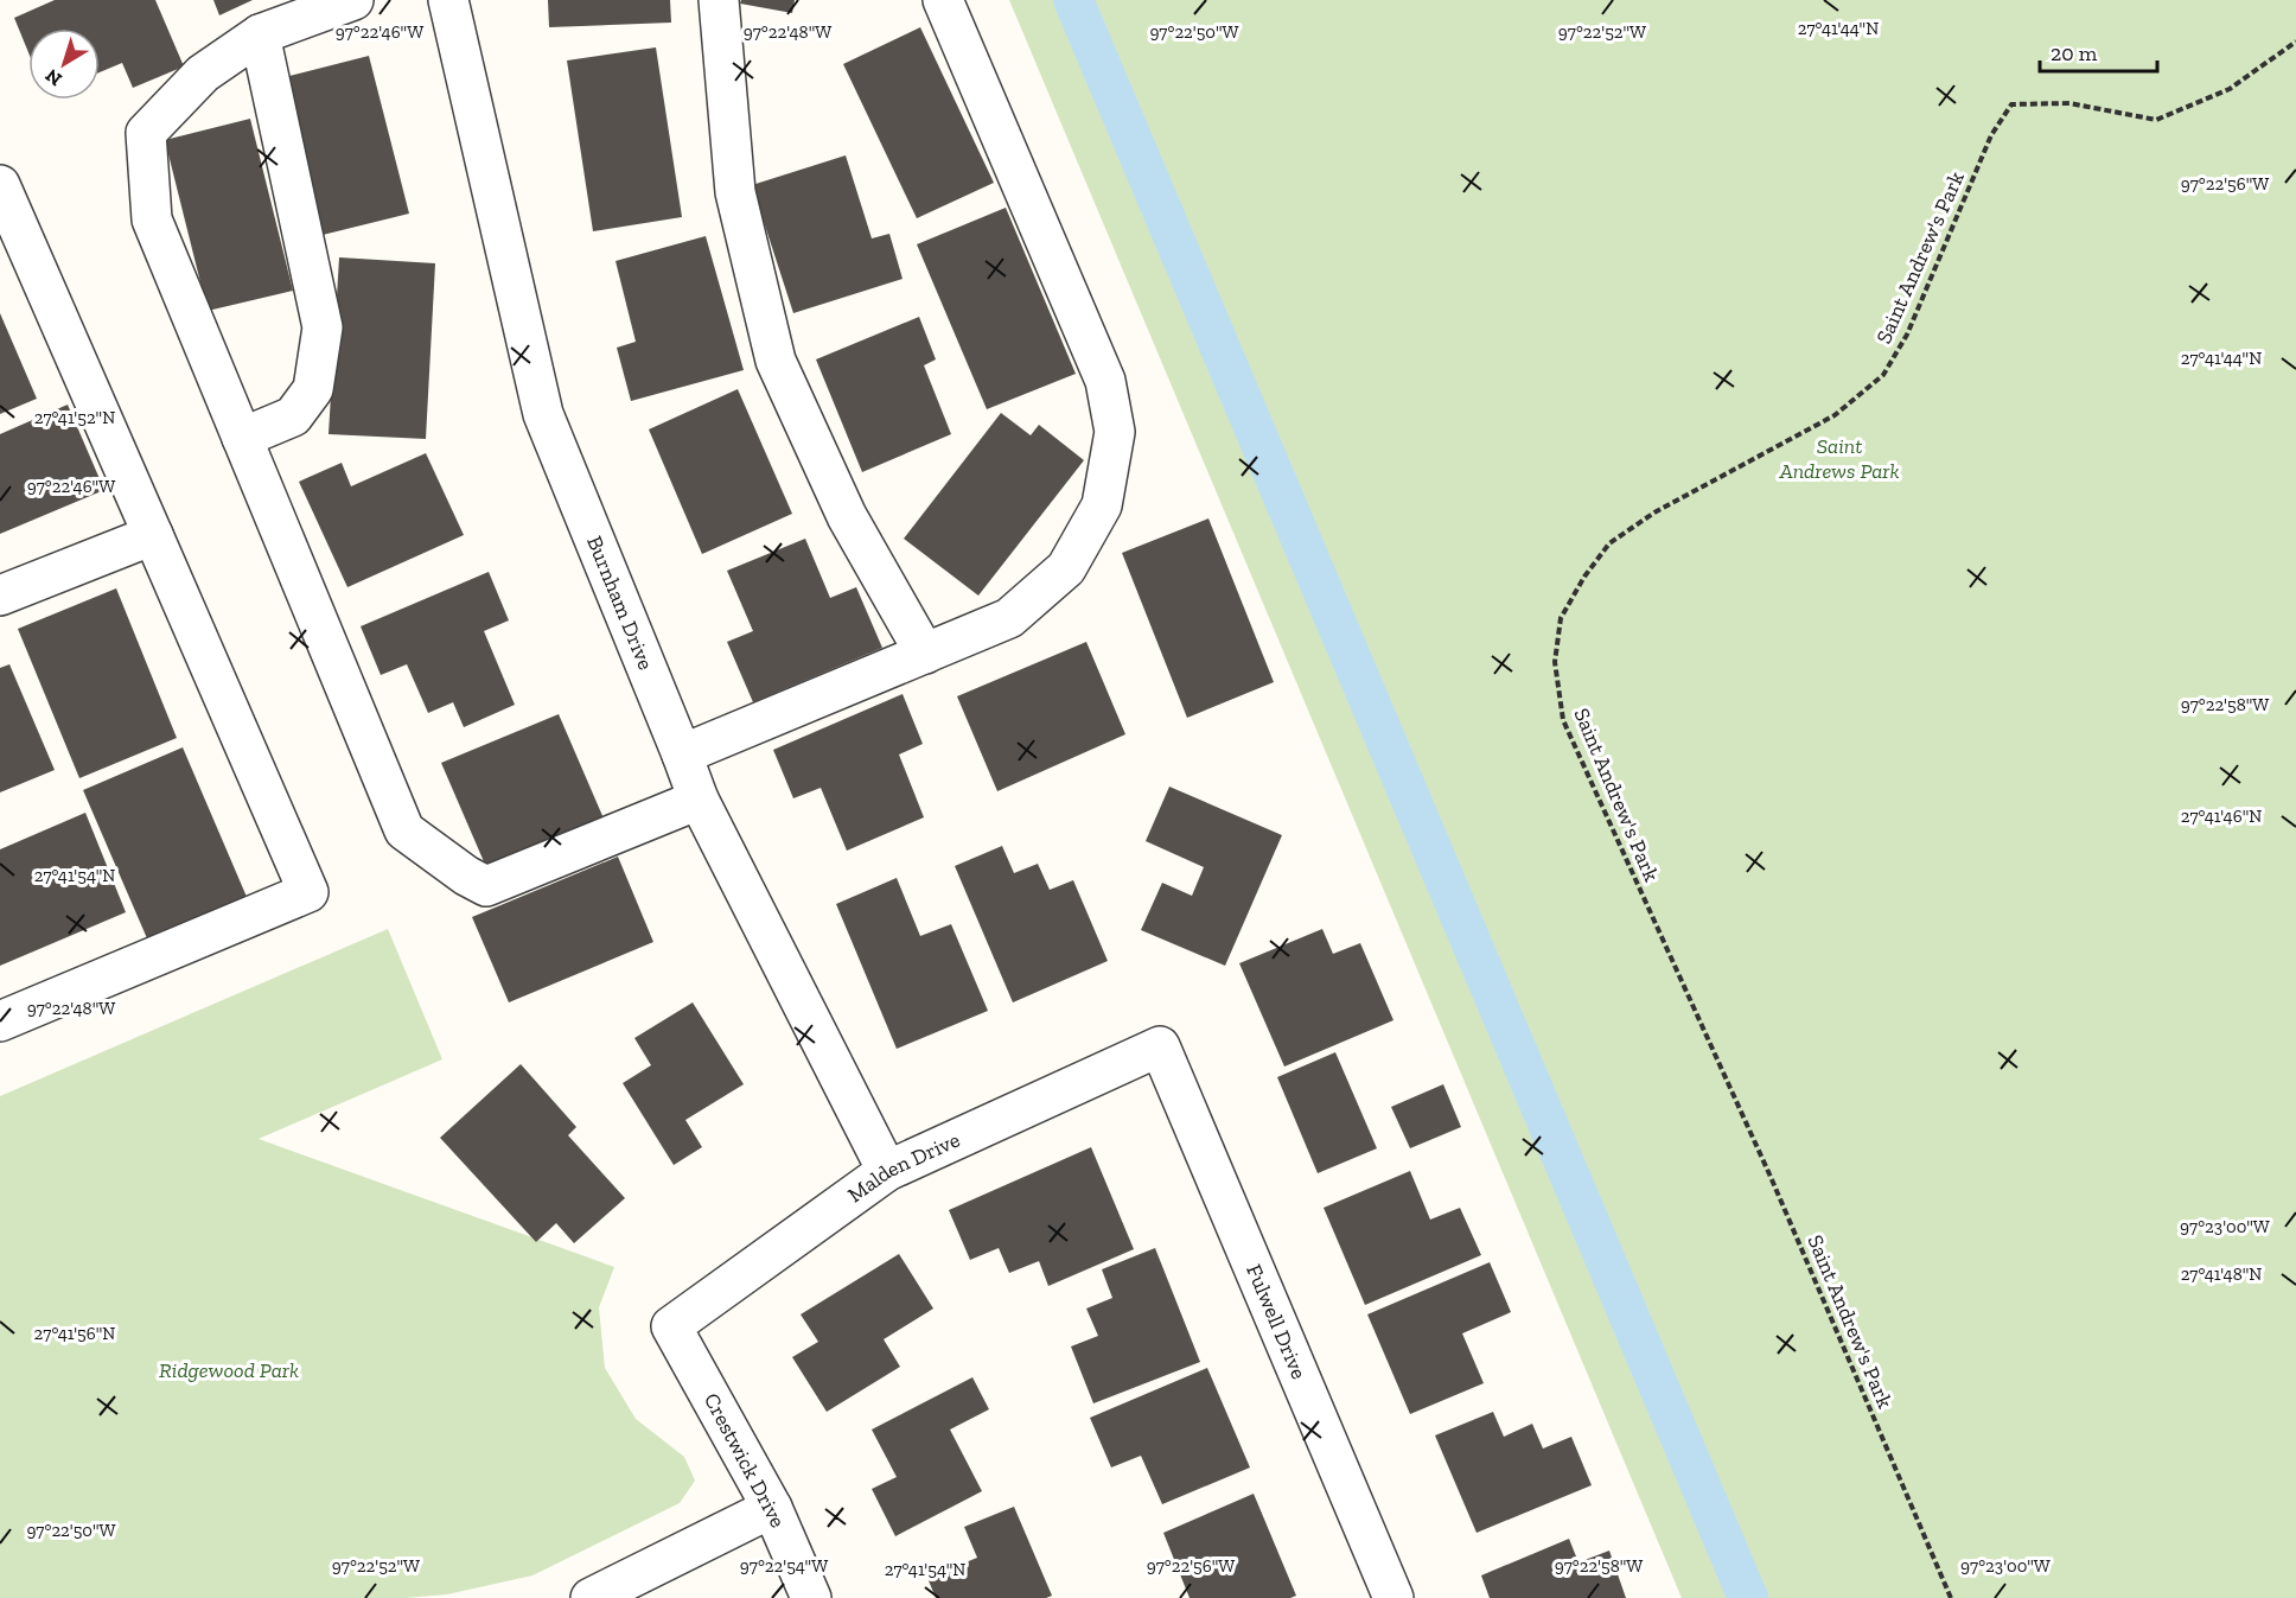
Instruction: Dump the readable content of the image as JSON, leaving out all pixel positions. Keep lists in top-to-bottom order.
{
  "streets": {
    "street": [
      "Burnham Drive",
      "Malden Drive",
      "Fulwell Drive",
      "Crestwick Drive"
    ],
    "path": ["Saint Andrew's Park"]
  },
  "crossings": [
    ["Burnham Drive", "Malden Drive"],
    ["Malden Drive", "Fulwell Drive"],
    ["Malden Drive", "Crestwick Drive"]
  ],
  "parks": ["Saint Andrews Park", "Ridgewood Park"],
  "scale_bar": "20 m",
  "north": "bottom left",
  "coordinates": [
    "27°41'44\"N",
    "97°22'52\"W",
    "97°22'46\"W",
    "97°22'48\"W",
    "97°22'50\"W",
    "97°22'56\"W",
    "27°41'52\"N",
    "97°22'58\"W",
    "27°41'46\"N",
    "27°41'54\"N",
    "97°23'00\"W",
    "27°41'48\"N",
    "27°41'56\"N",
    "97°22'54\"W"
  ]
}
